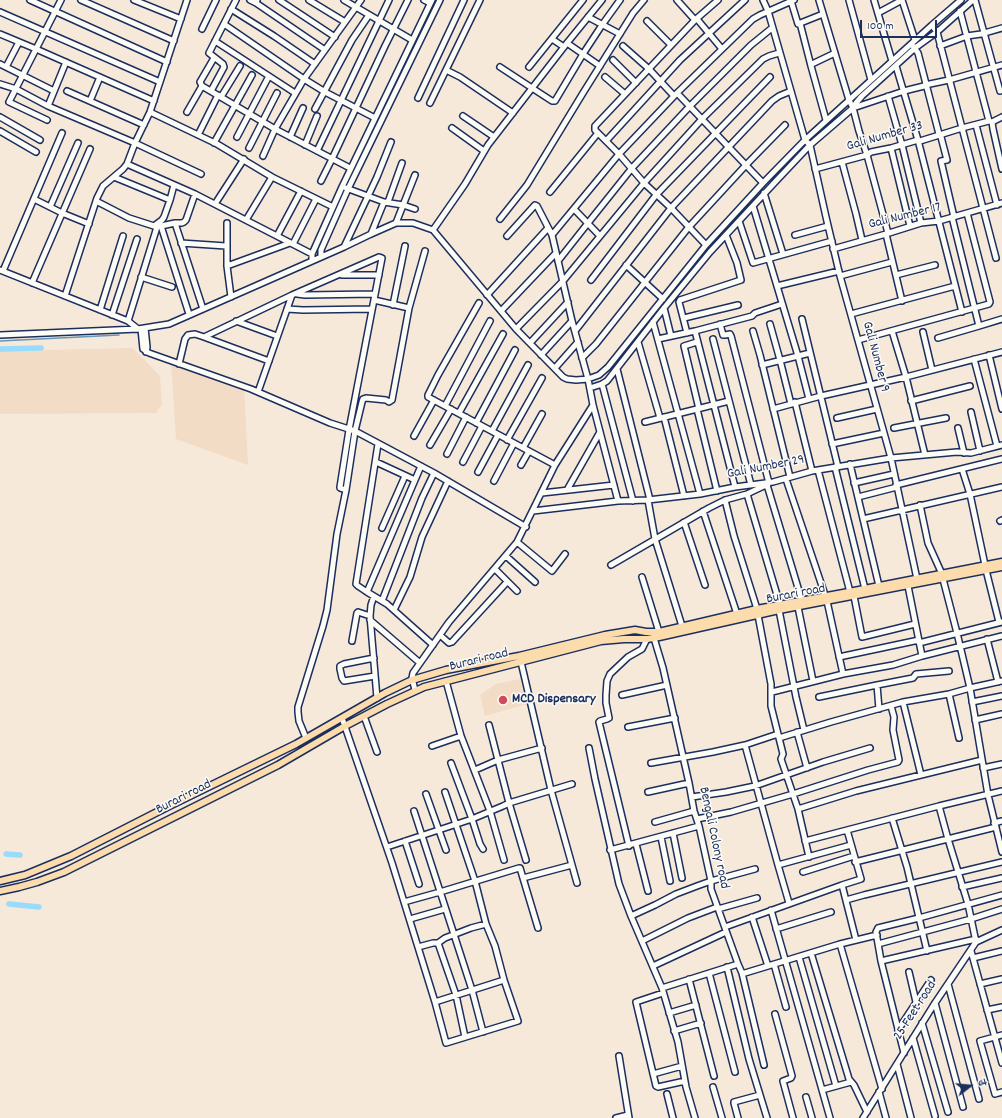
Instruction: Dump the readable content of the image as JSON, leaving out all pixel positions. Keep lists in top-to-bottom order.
{
  "streets": {
    "main road": ["Burari road"],
    "street": [
      "Gali Number 33",
      "Gali Number 17",
      "Gali Number 9",
      "Gali Number 29",
      "Bengali Colony road",
      "25 Feet road"
    ]
  },
  "crossings": [
    ["Gali Number 33", "Gali Number 9"],
    ["Gali Number 17", "Gali Number 9"],
    ["Gali Number 9", "Gali Number 29"],
    ["Gali Number 9", "Burari road"],
    ["Burari road", "Bengali Colony road"]
  ],
  "places": ["MCD Dispensary"],
  "scale_bar": "100 m",
  "north": "right"
}
